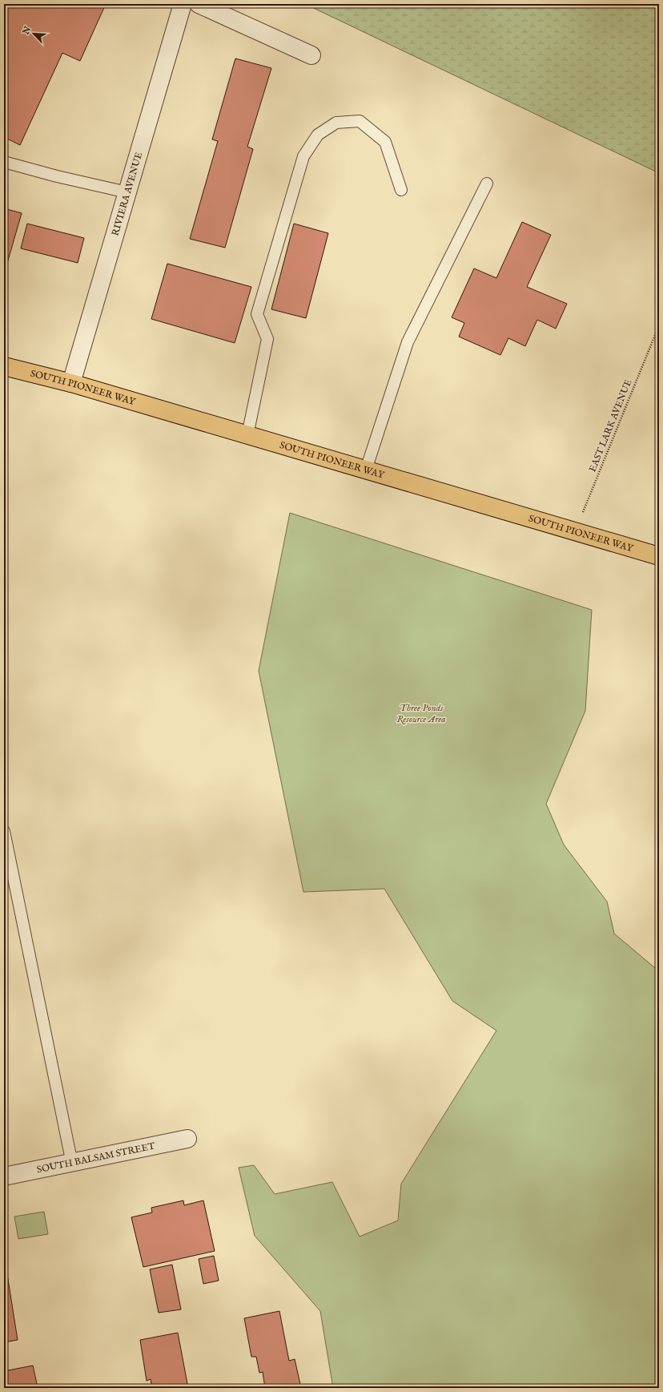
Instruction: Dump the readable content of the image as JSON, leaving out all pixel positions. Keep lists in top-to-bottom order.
{
  "streets": {
    "main road": ["SOUTH PIONEER WAY"],
    "street": ["RIVIERA AVENUE", "SOUTH BALSAM STREET"],
    "path": ["EAST LARK AVENUE"]
  },
  "crossings": [
    ["RIVIERA AVENUE", "SOUTH PIONEER WAY"],
    ["SOUTH PIONEER WAY", "EAST LARK AVENUE"]
  ],
  "parks": ["Three Ponds Resource Area"],
  "north": "top left"
}
